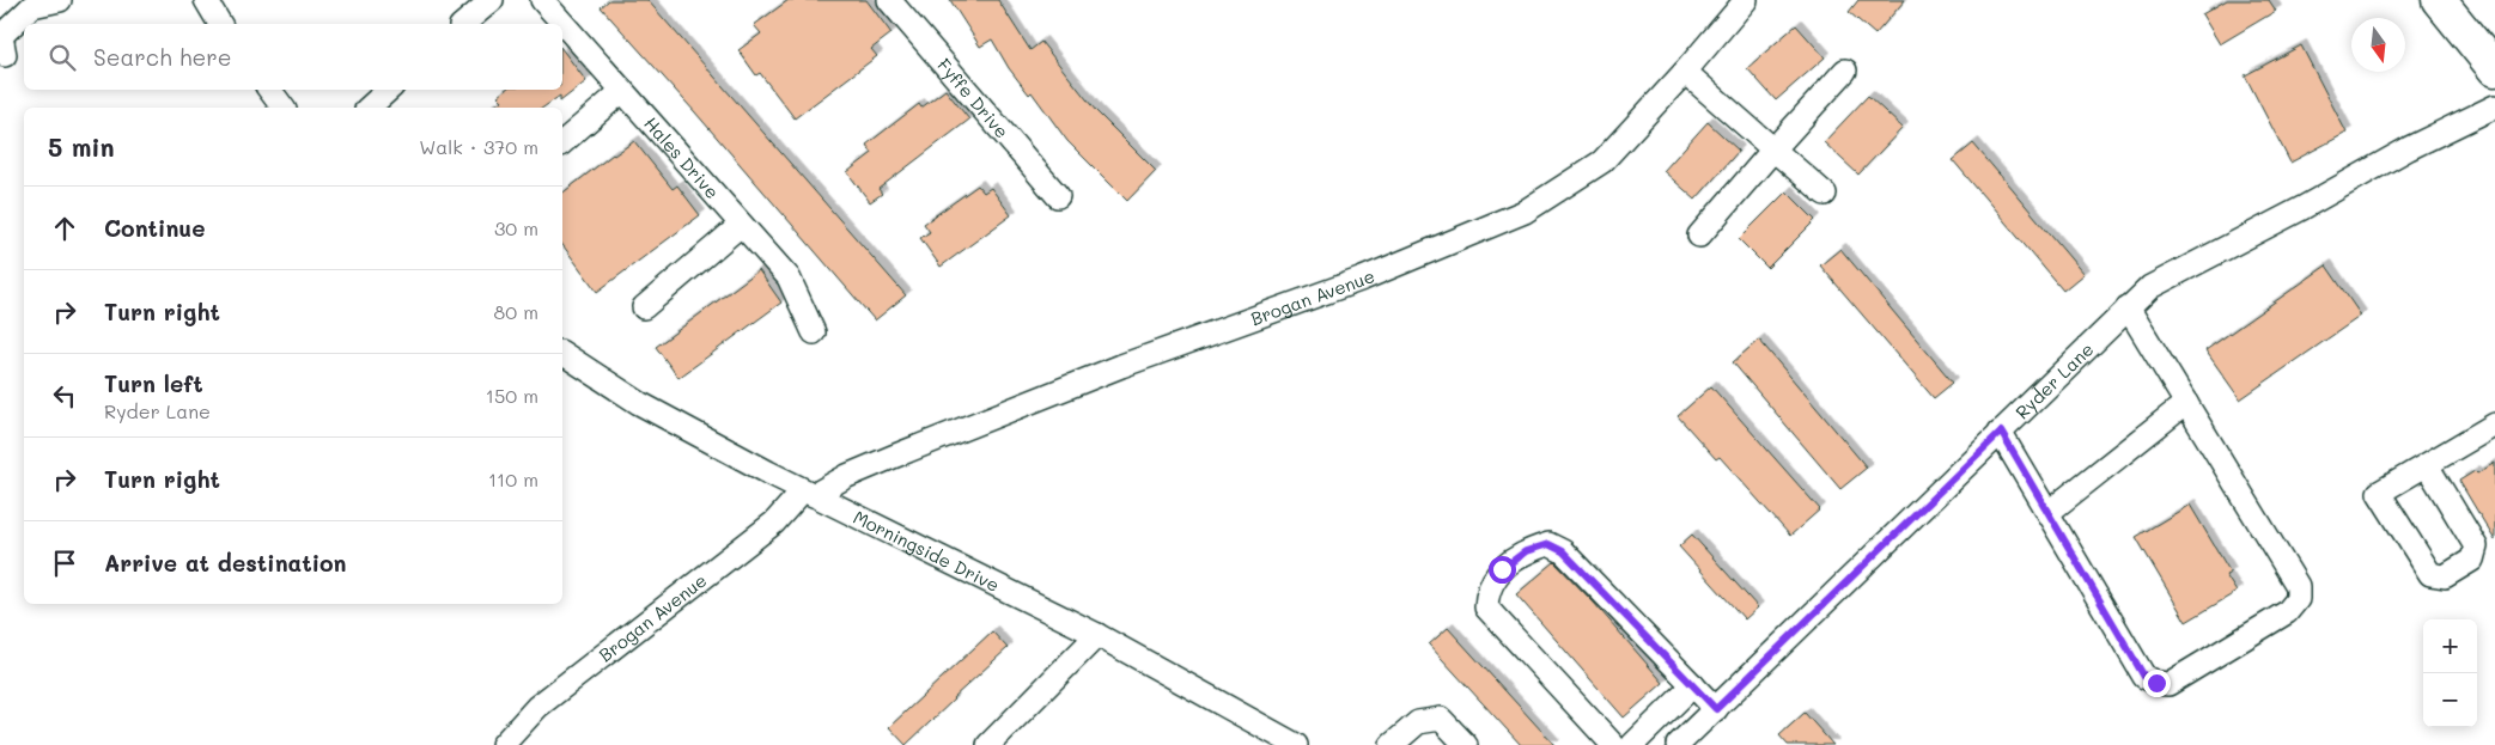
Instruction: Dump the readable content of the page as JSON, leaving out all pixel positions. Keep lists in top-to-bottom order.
{
  "streets": {
    "street": [
      "Fyffe Drive",
      "Hales Drive",
      "Brogan Avenue",
      "Ryder Lane",
      "Morningside Drive"
    ]
  },
  "crossings": [
    ["Brogan Avenue", "Morningside Drive"]
  ],
  "north": "bottom",
  "page": {
    "search": "Search here",
    "heading": ["5 min", "Walk · 370 m"],
    "list": [
      ["Continue", "30 m"],
      ["Turn right", "80 m"],
      ["Turn left", "Ryder Lane", "150 m"],
      ["Turn right", "110 m"],
      "Arrive at destination"
    ],
    "map_buttons": ["+", "−"]
  }
}
